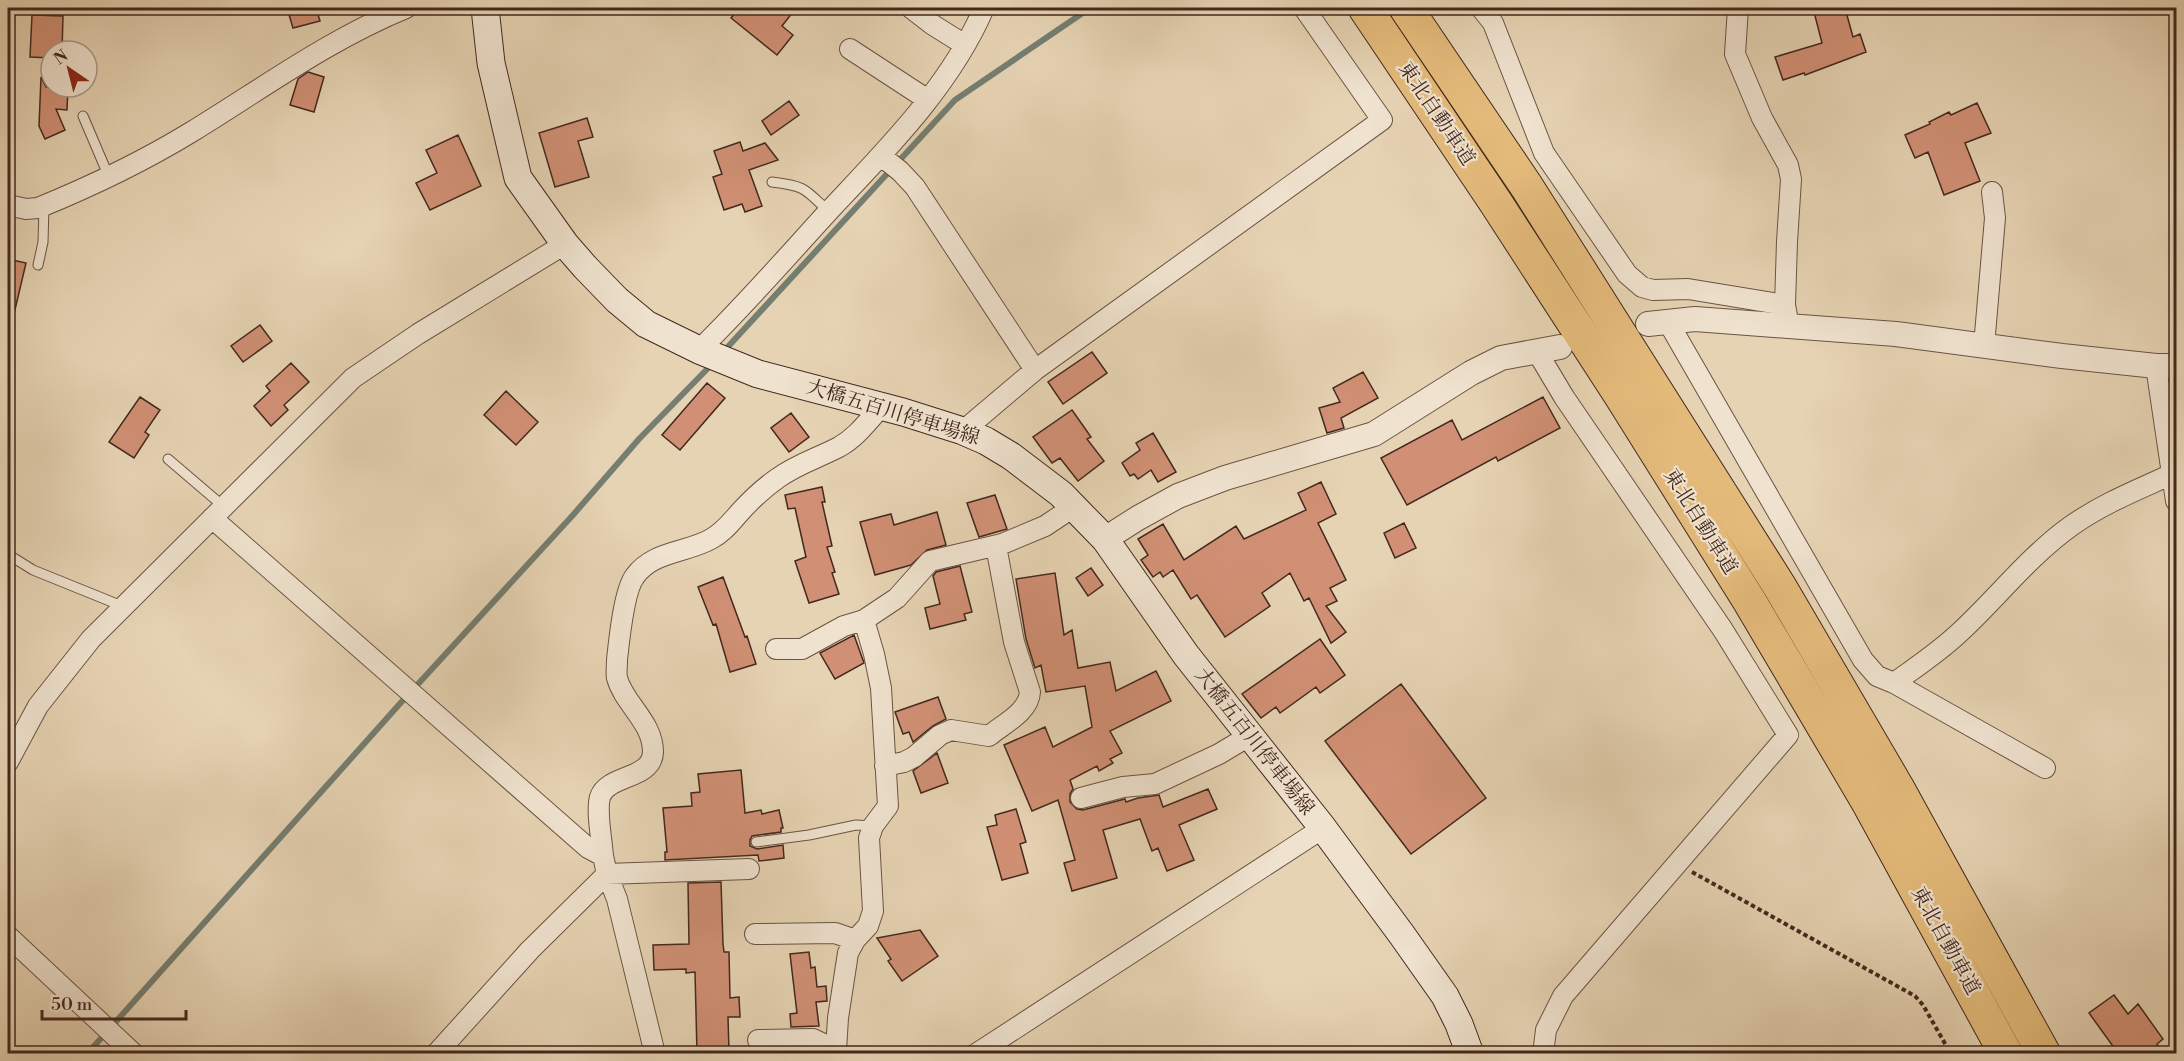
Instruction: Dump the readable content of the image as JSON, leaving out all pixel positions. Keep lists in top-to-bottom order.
{
  "streets": {
    "highway": ["東北自動車道"],
    "main road": ["大橋五百川停車場線"]
  },
  "scale_bar": "50 m",
  "north": "top left"
}
